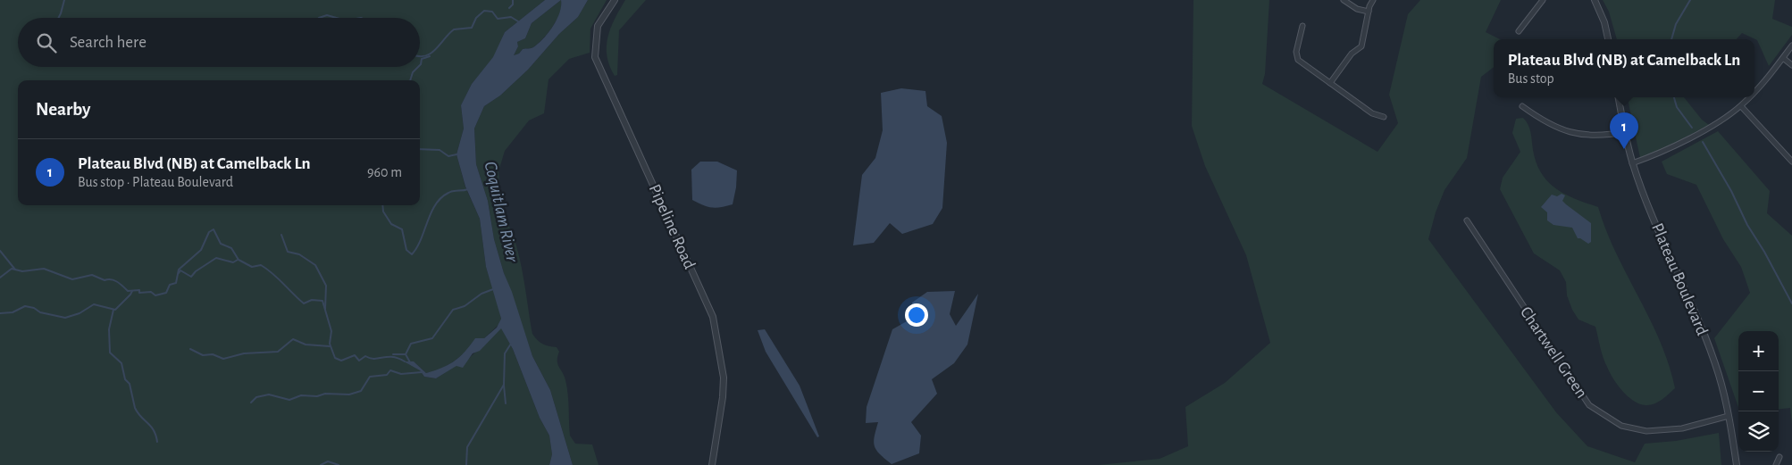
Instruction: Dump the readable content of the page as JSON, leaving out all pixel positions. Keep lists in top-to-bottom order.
{
  "streets": {
    "street": ["Pipeline Road", "Plateau Boulevard", "Chartwell Green"]
  },
  "crossings": [
    ["Plateau Boulevard", "Chartwell Green"]
  ],
  "water": ["Coquitlam River"],
  "page": {
    "search": "Search here",
    "popup": ["Plateau Blvd (NB) at Camelback Ln", "Bus stop"],
    "heading": "Nearby",
    "pins": "1",
    "list": [
      {
        "mark": "1",
        "name": "Plateau Blvd (NB) at Camelback Ln",
        "note": "Bus stop · Plateau Boulevard",
        "value": "960 m"
      }
    ],
    "map_buttons": ["+", "−"]
  }
}
